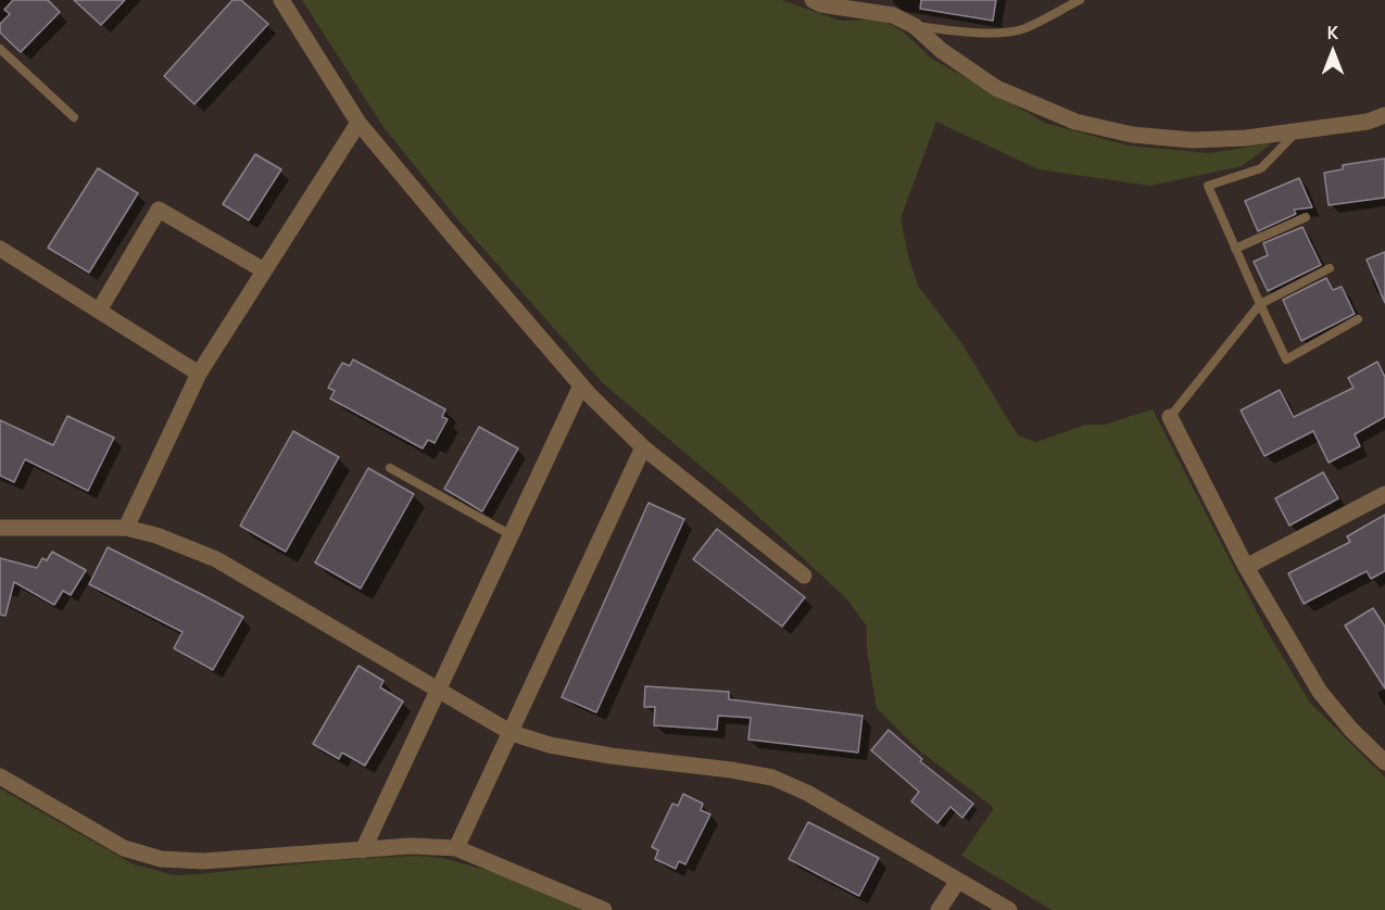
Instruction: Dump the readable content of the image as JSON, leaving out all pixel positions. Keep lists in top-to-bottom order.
{
  "north": "top"
}
